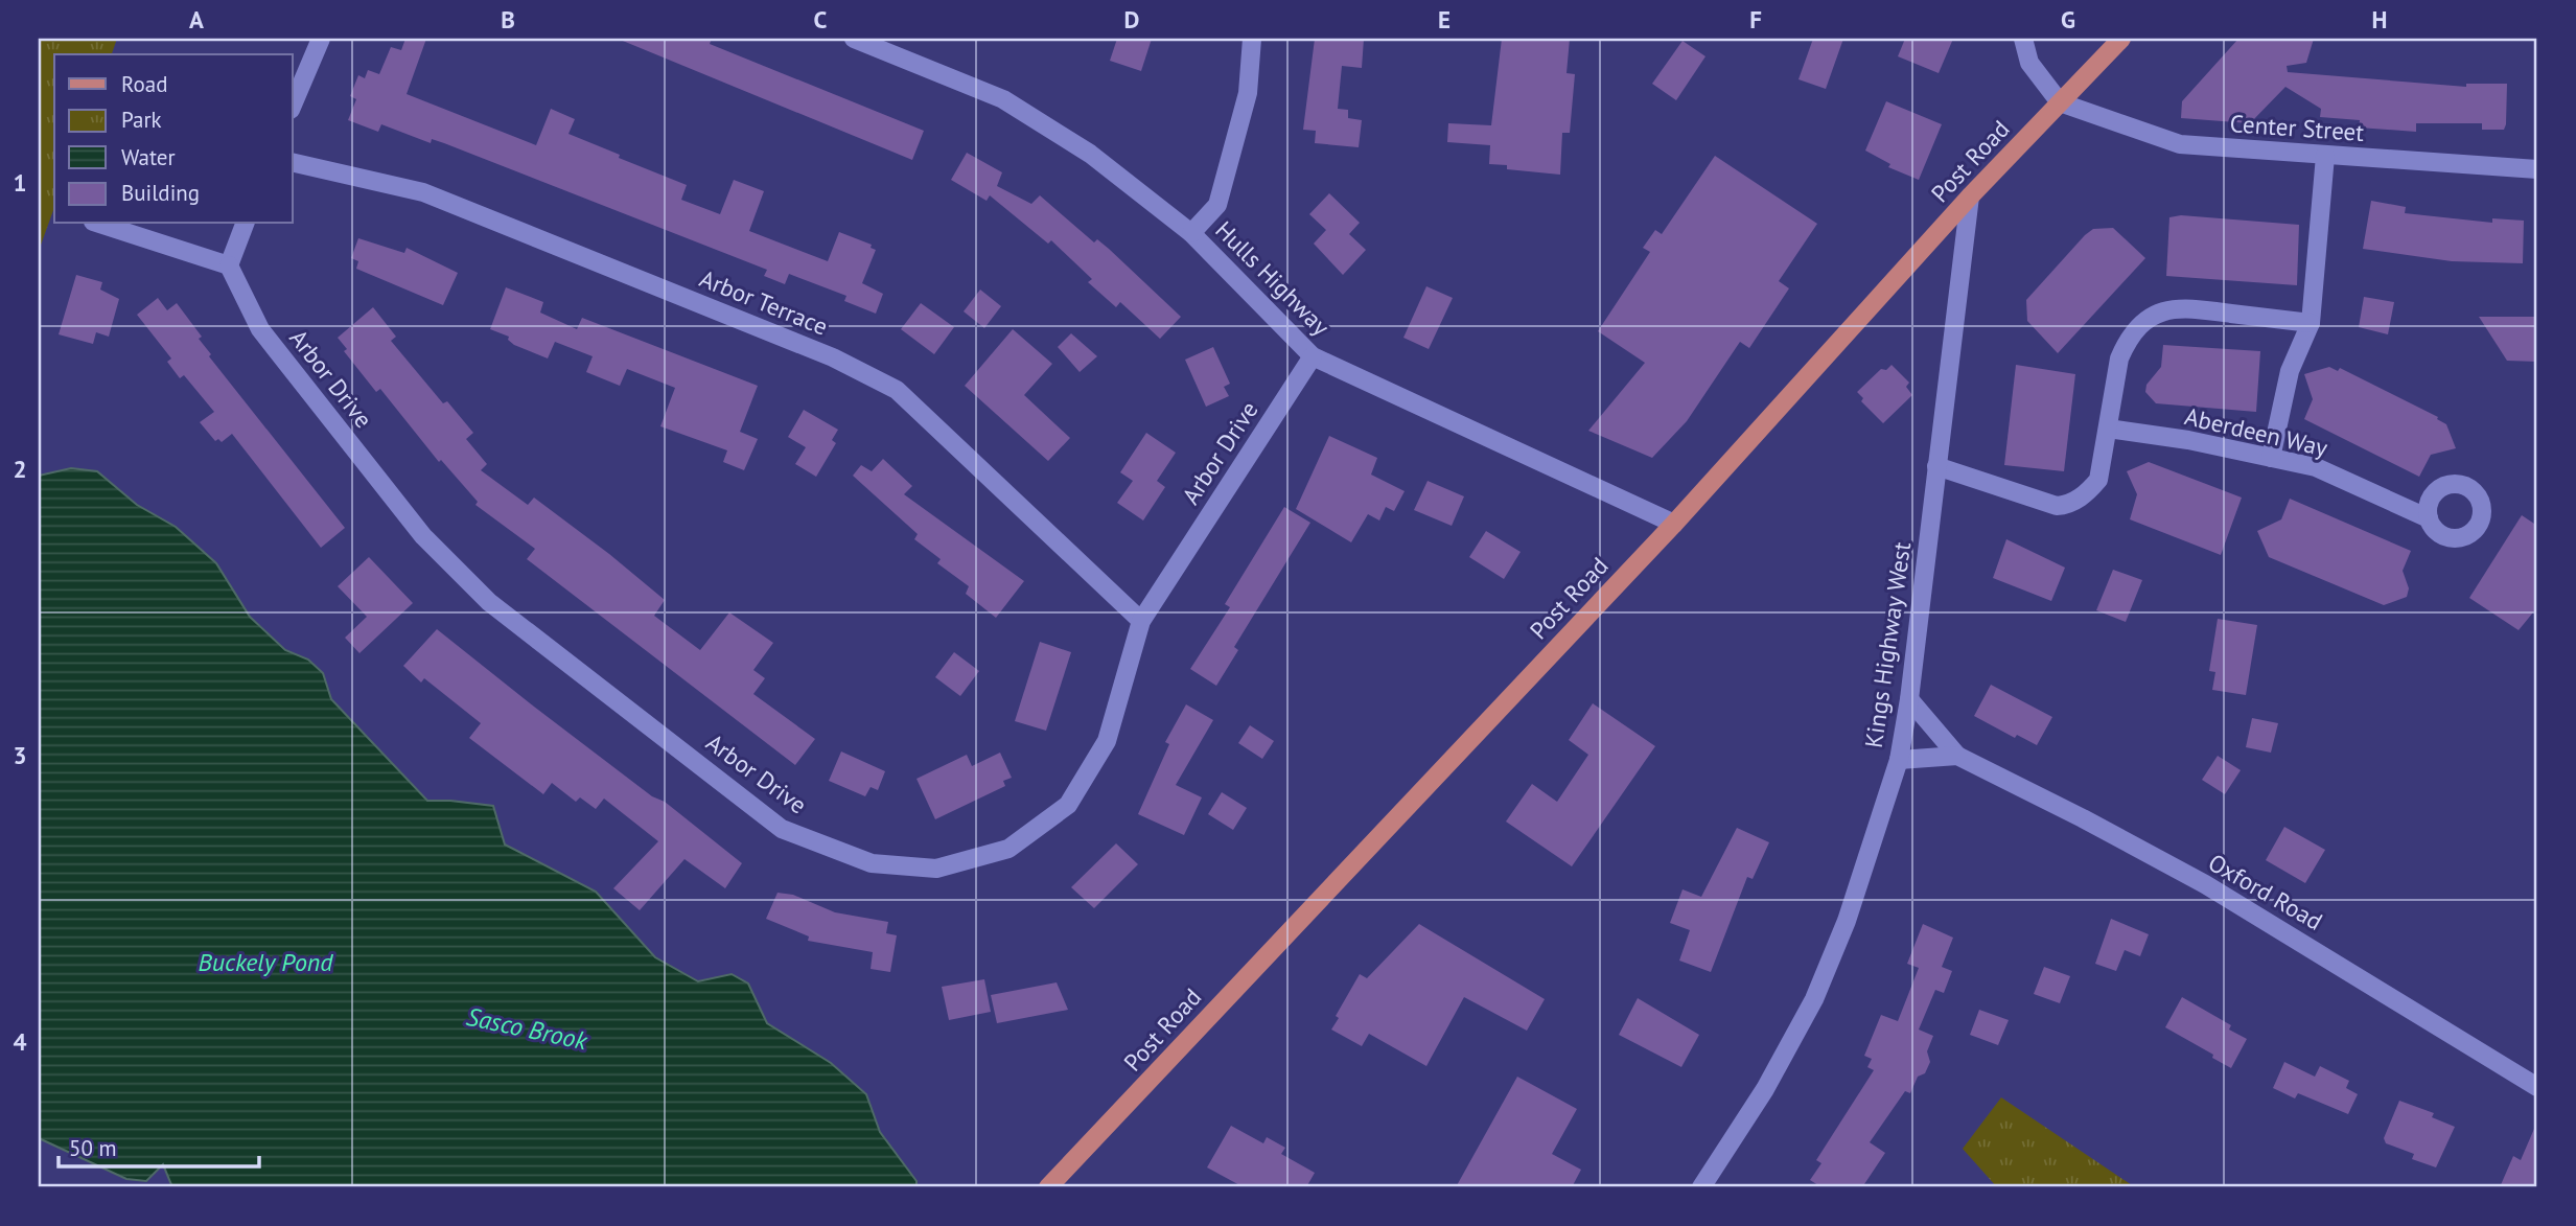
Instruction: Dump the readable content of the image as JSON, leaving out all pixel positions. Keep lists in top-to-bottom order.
{
  "streets": {
    "main road": ["Post Road"],
    "street": [
      "Center Street",
      "Hulls Highway",
      "Arbor Terrace",
      "Arbor Drive",
      "Aberdeen Way",
      "Kings Highway West",
      "Oxford Road"
    ]
  },
  "crossings": [
    ["Center Street", "Post Road"],
    ["Post Road", "Hulls Highway"],
    ["Post Road", "Kings Highway West"],
    ["Hulls Highway", "Arbor Drive"],
    ["Arbor Terrace", "Arbor Drive"],
    ["Kings Highway West", "Oxford Road"]
  ],
  "water": ["Buckely Pond", "Sasco Brook"],
  "legend": [
    "Road",
    "Park",
    "Water",
    "Building"
  ],
  "scale_bar": "50 m",
  "grid": {
    "columns": [
      "A",
      "B",
      "C",
      "D",
      "E",
      "F",
      "G",
      "H"
    ],
    "rows": [
      "1",
      "2",
      "3",
      "4"
    ]
  }
}
